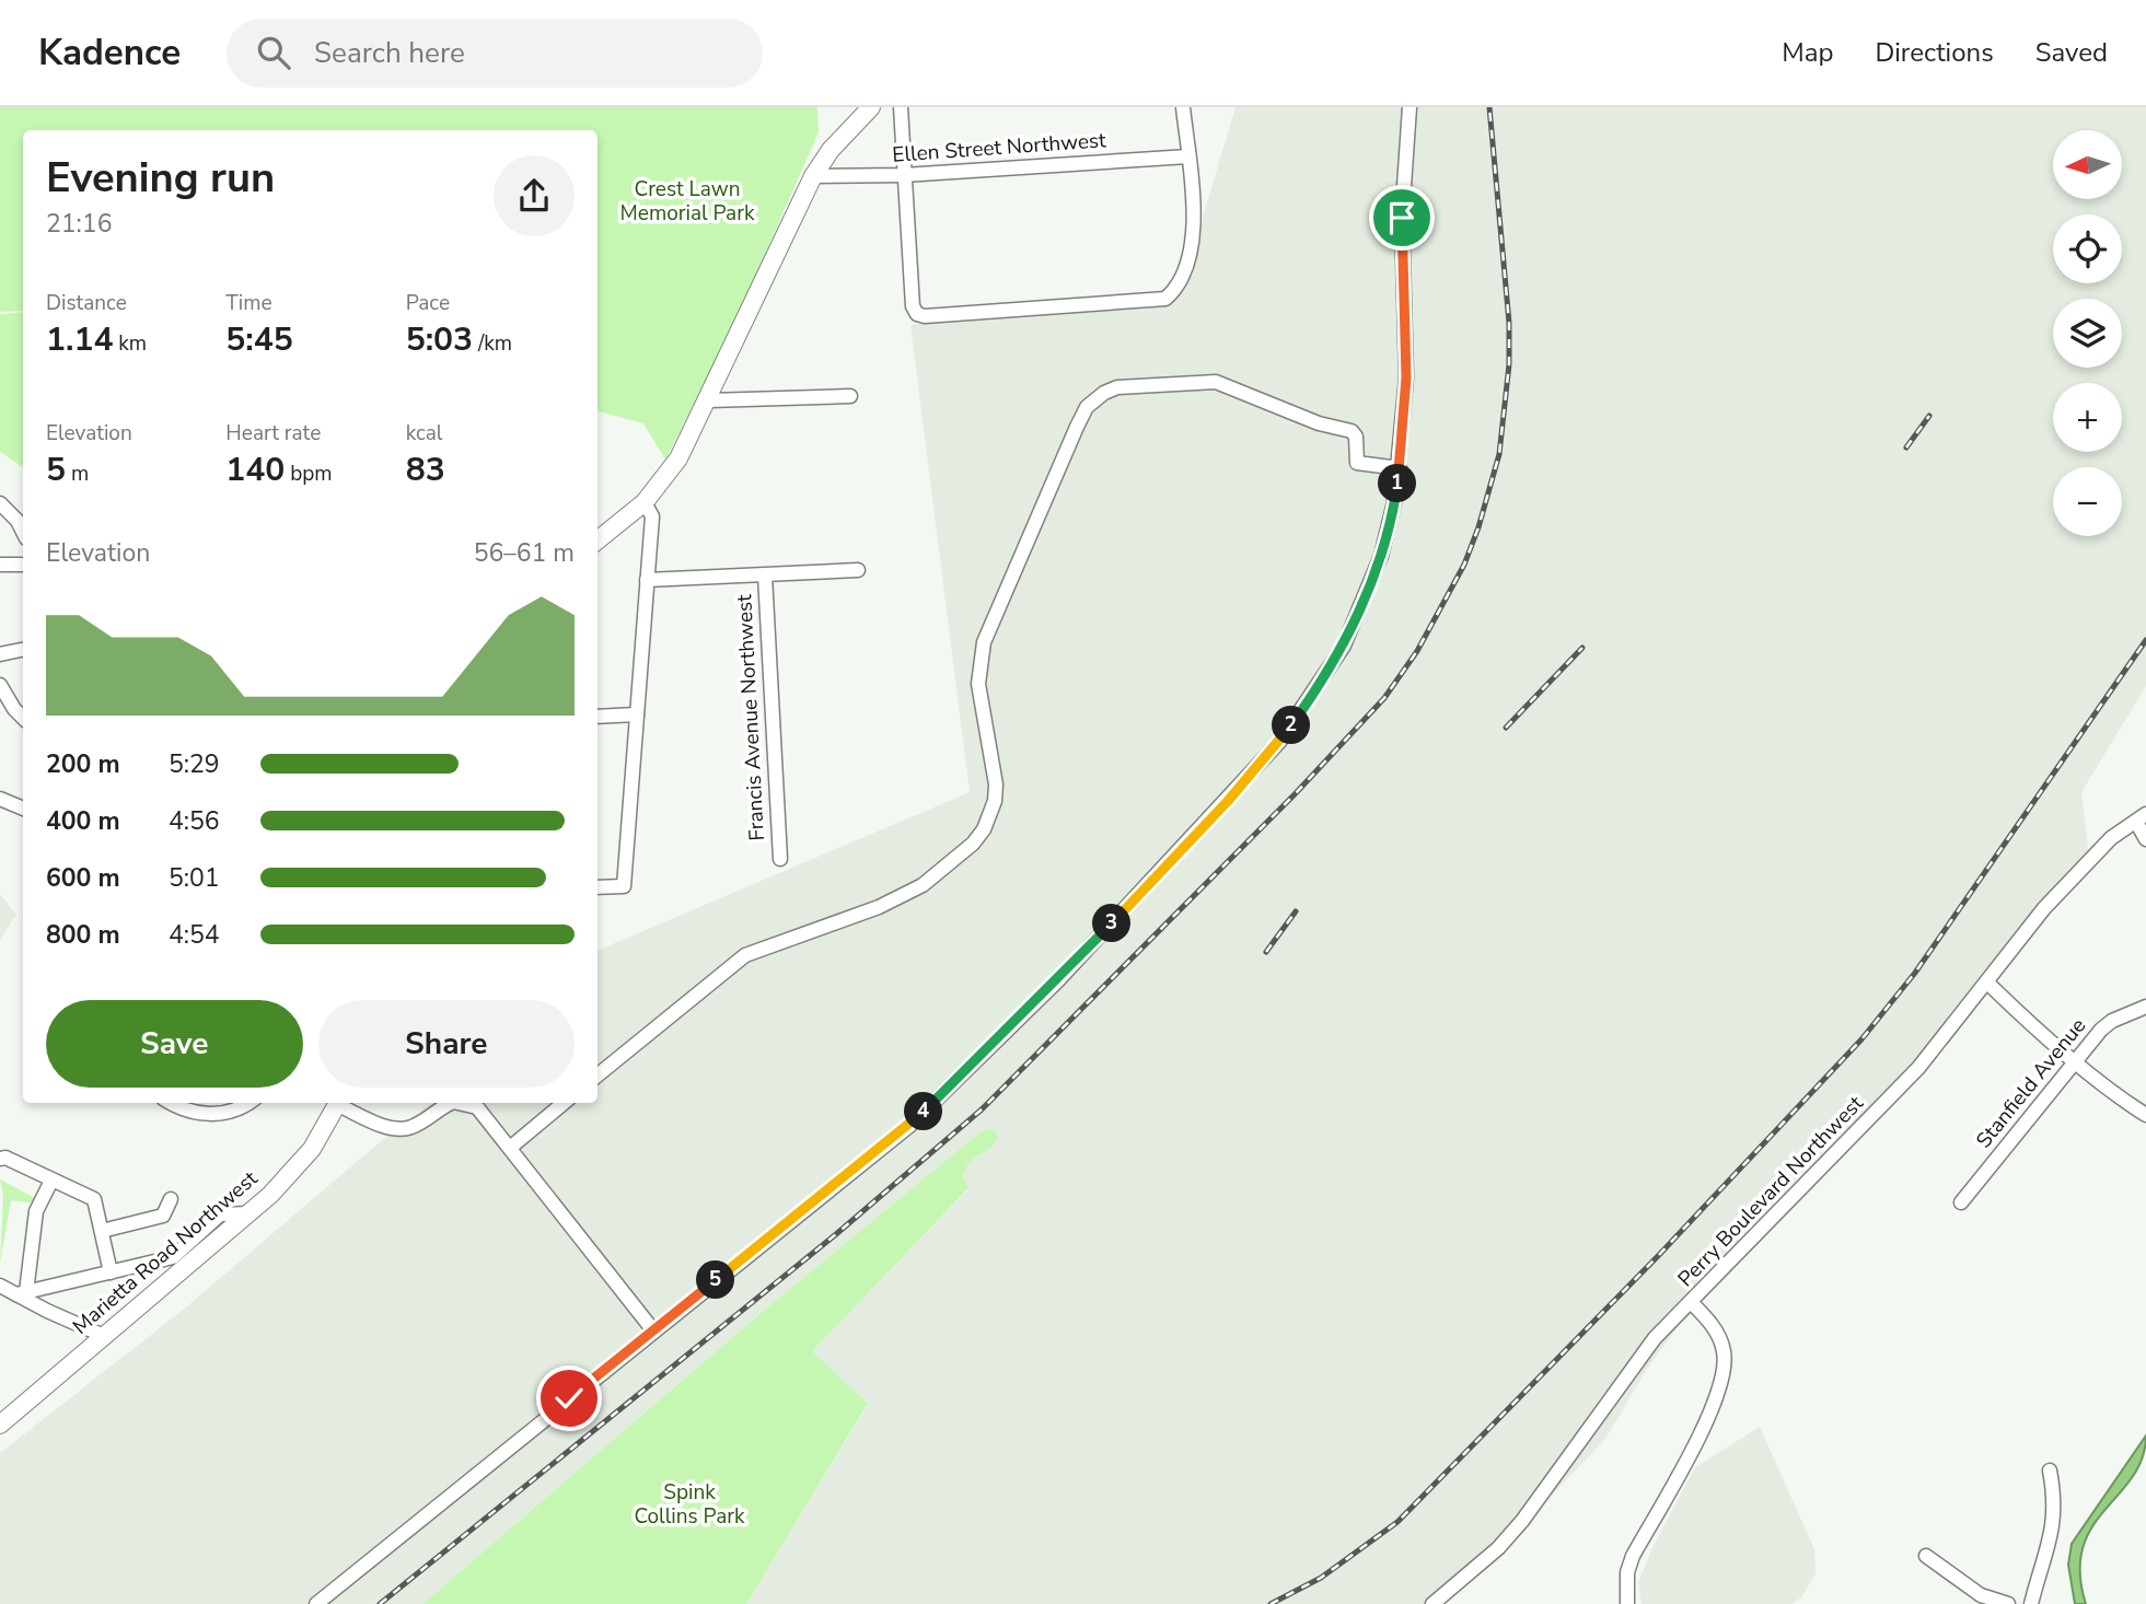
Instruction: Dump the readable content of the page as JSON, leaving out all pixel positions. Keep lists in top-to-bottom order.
{
  "streets": {
    "main road": ["Marietta Road Northwest"],
    "street": [
      "Ellen Street Northwest",
      "Francis Avenue Northwest",
      "Stanfield Avenue",
      "Perry Boulevard Northwest"
    ]
  },
  "parks": ["Crest Lawn Memorial Park", "Spink Collins Park"],
  "north": "left",
  "page": {
    "header": "Kadence",
    "search": "Search here",
    "nav": ["Map", "Directions", "Saved"],
    "map_buttons": ["+", "−"],
    "heading": ["Evening run", "21:16"],
    "stats": [
      ["Distance", "1.14 km"],
      ["Time", "5:45"],
      ["Pace", "5:03 /km"],
      ["Elevation", "5 m"],
      ["Heart rate", "140 bpm"],
      ["kcal", "83"]
    ],
    "pins": [
      "1",
      "2",
      "3",
      "4",
      "5"
    ],
    "chart": ["Elevation", "56–61 m"],
    "list": [
      {
        "name": "200 m",
        "note": "5:29"
      },
      {
        "name": "400 m",
        "note": "4:56"
      },
      {
        "name": "600 m",
        "note": "5:01"
      },
      {
        "name": "800 m",
        "note": "4:54"
      }
    ],
    "buttons": ["Save", "Share"]
  }
}
